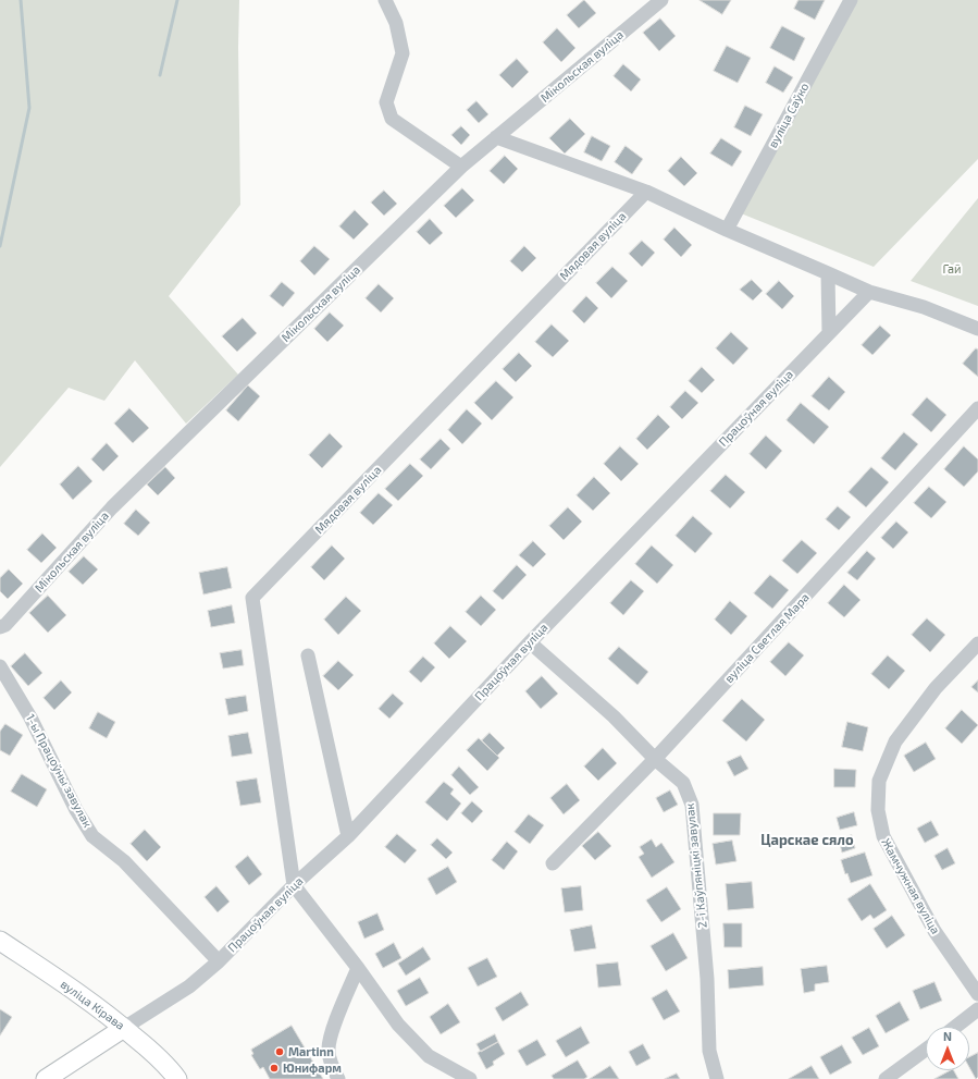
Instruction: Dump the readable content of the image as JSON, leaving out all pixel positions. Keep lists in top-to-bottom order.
{
  "streets": {
    "main road": ["вуліца Кірава"],
    "street": [
      "Мікольская вуліца",
      "вуліца Саўко",
      "Мядовая вуліца",
      "Працоўная вуліца",
      "вуліца Светлая Мара",
      "1-ы Працоўны завулак",
      "2-і Каўпяніцкі завулак",
      "Жамчужная вуліца"
    ]
  },
  "crossings": [
    ["Мядовая вуліца", "Працоўная вуліца"],
    ["Працоўная вуліца", "1-ы Працоўны завулак"],
    ["Працоўная вуліца", "2-і Каўпяніцкі завулак"],
    ["Працоўная вуліца", "вуліца Кірава"],
    ["вуліца Светлая Мара", "2-і Каўпяніцкі завулак"]
  ],
  "districts": ["Царскае сяло"],
  "parks": ["Гай"],
  "places": ["Martinn", "Юнифарм"],
  "north": "top"
}
